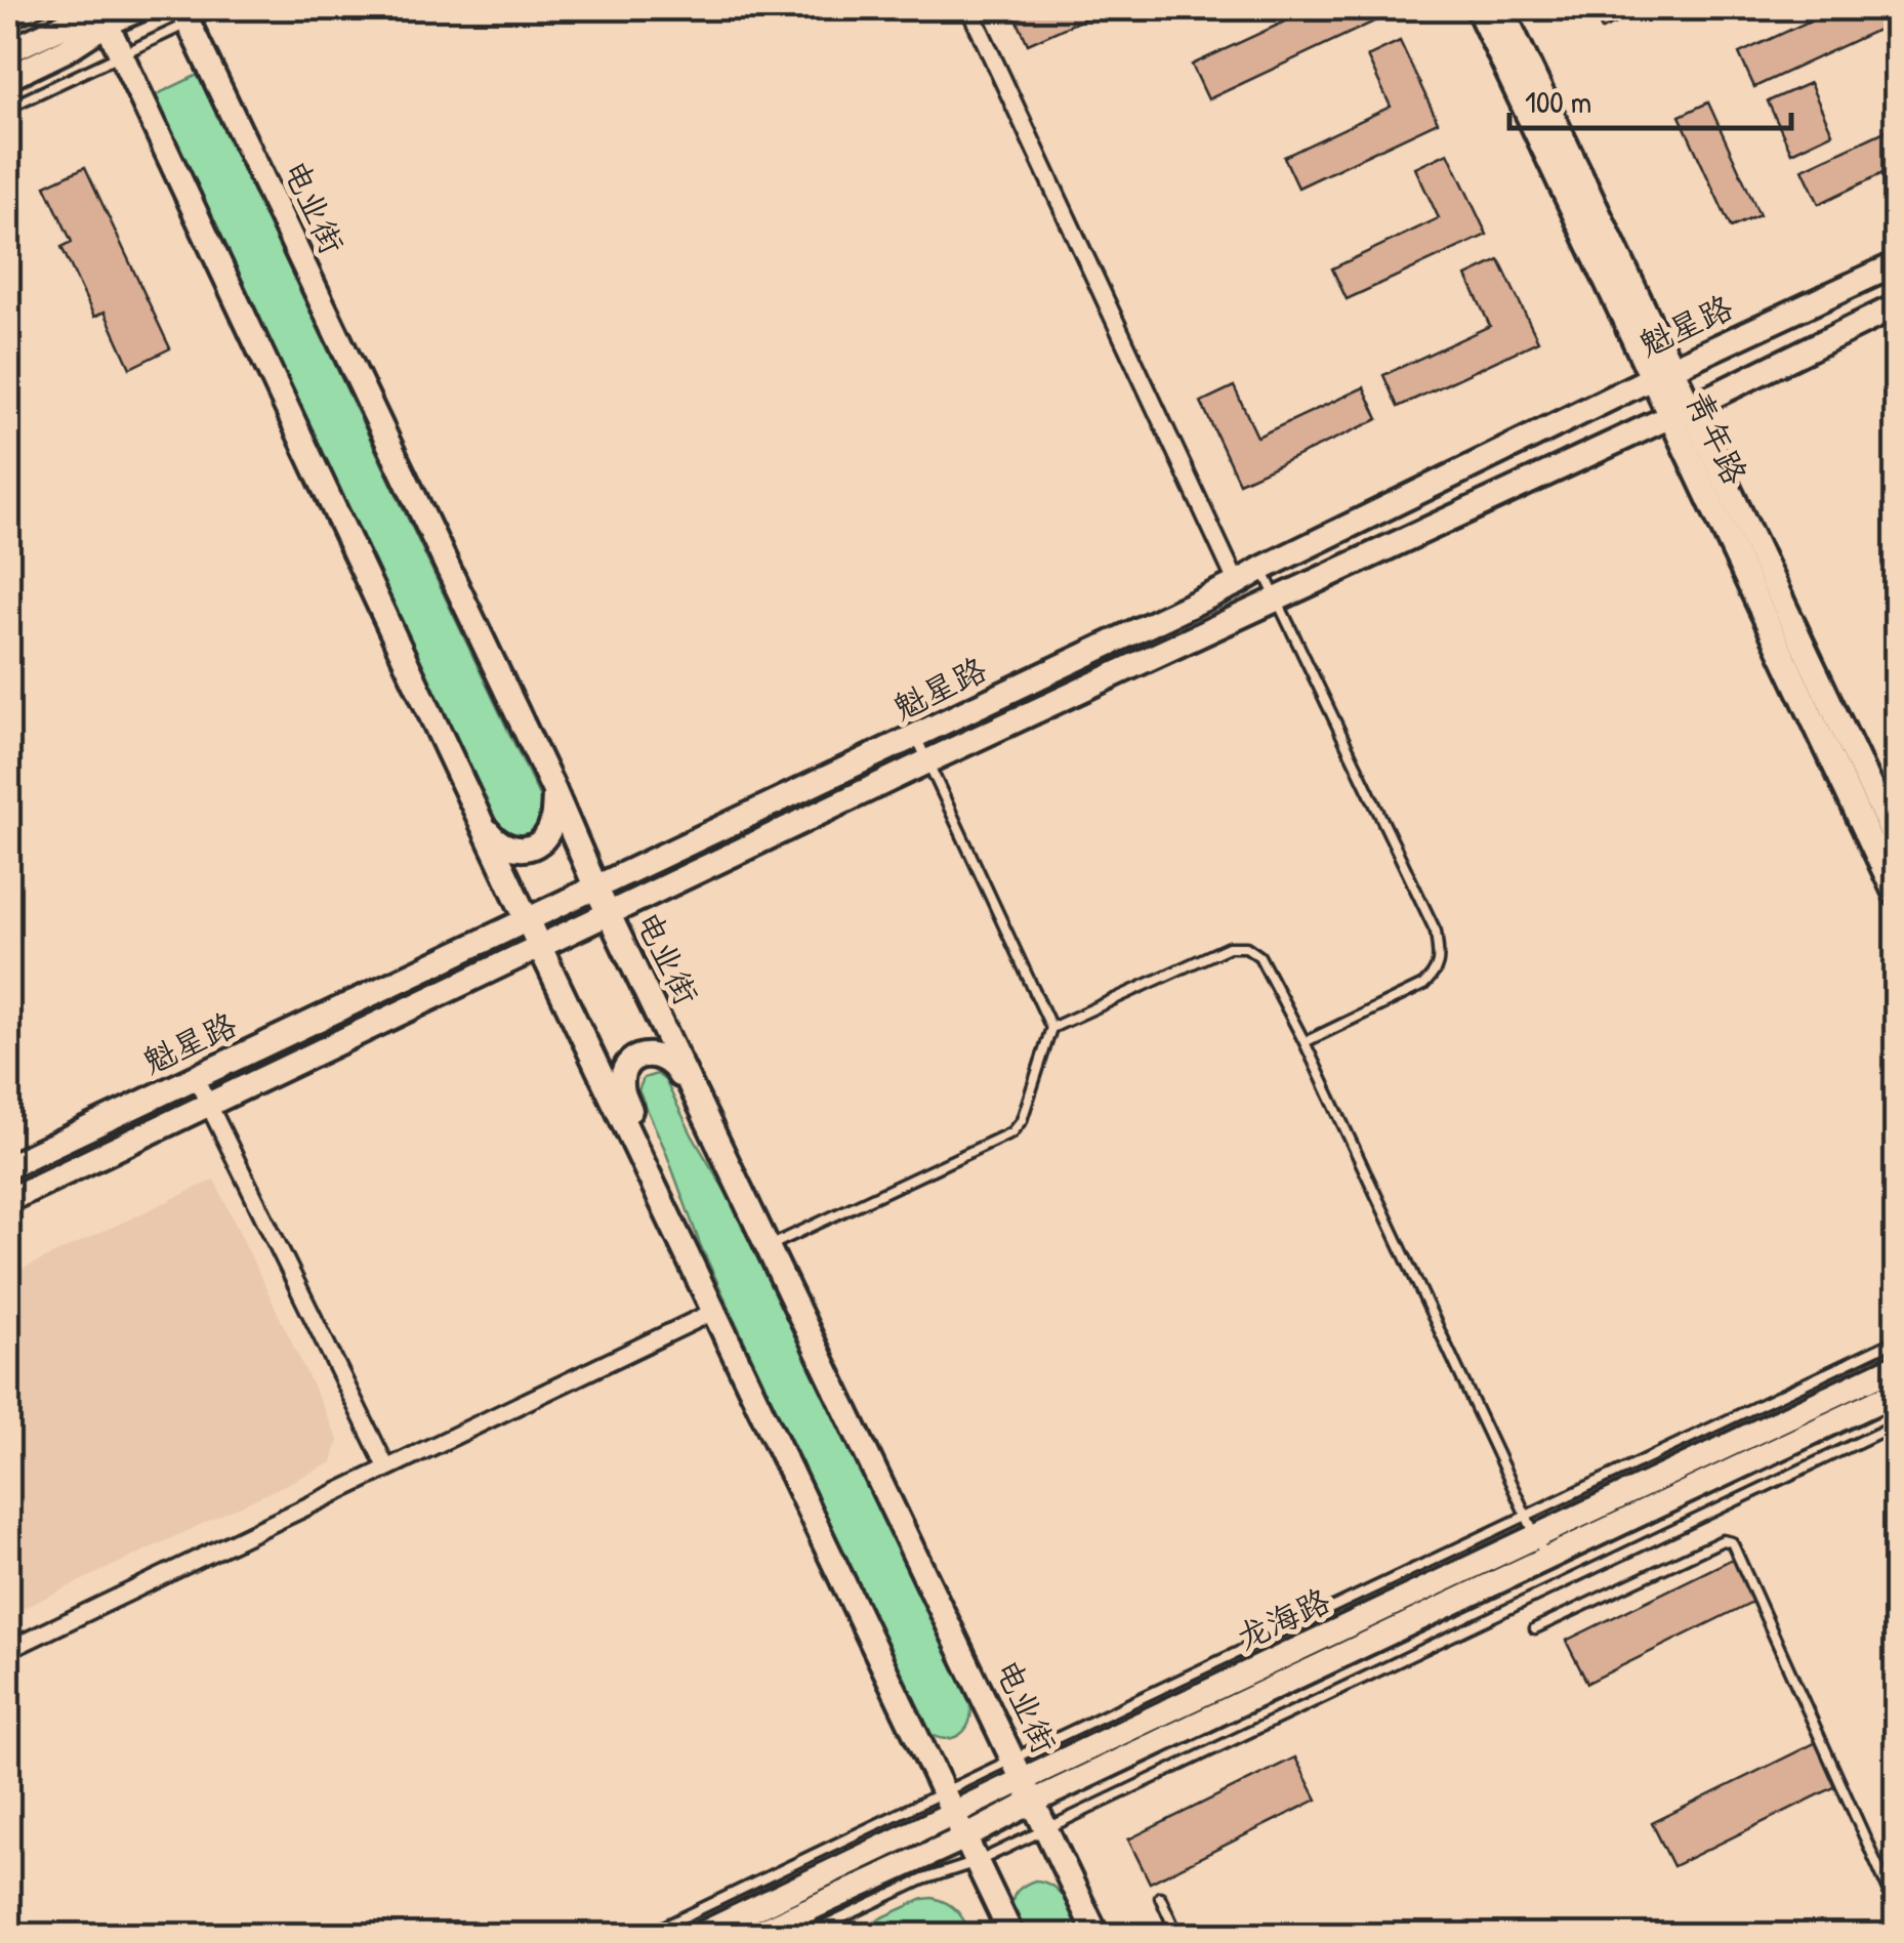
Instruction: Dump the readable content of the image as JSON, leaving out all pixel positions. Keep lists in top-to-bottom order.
{
  "streets": {
    "street": [
      "电业街",
      "魁星路",
      "青年路",
      "龙海路"
    ]
  },
  "crossings": [
    ["电业街", "魁星路"],
    ["电业街", "龙海路"],
    ["魁星路", "青年路"]
  ],
  "scale_bar": "100 m"
}
